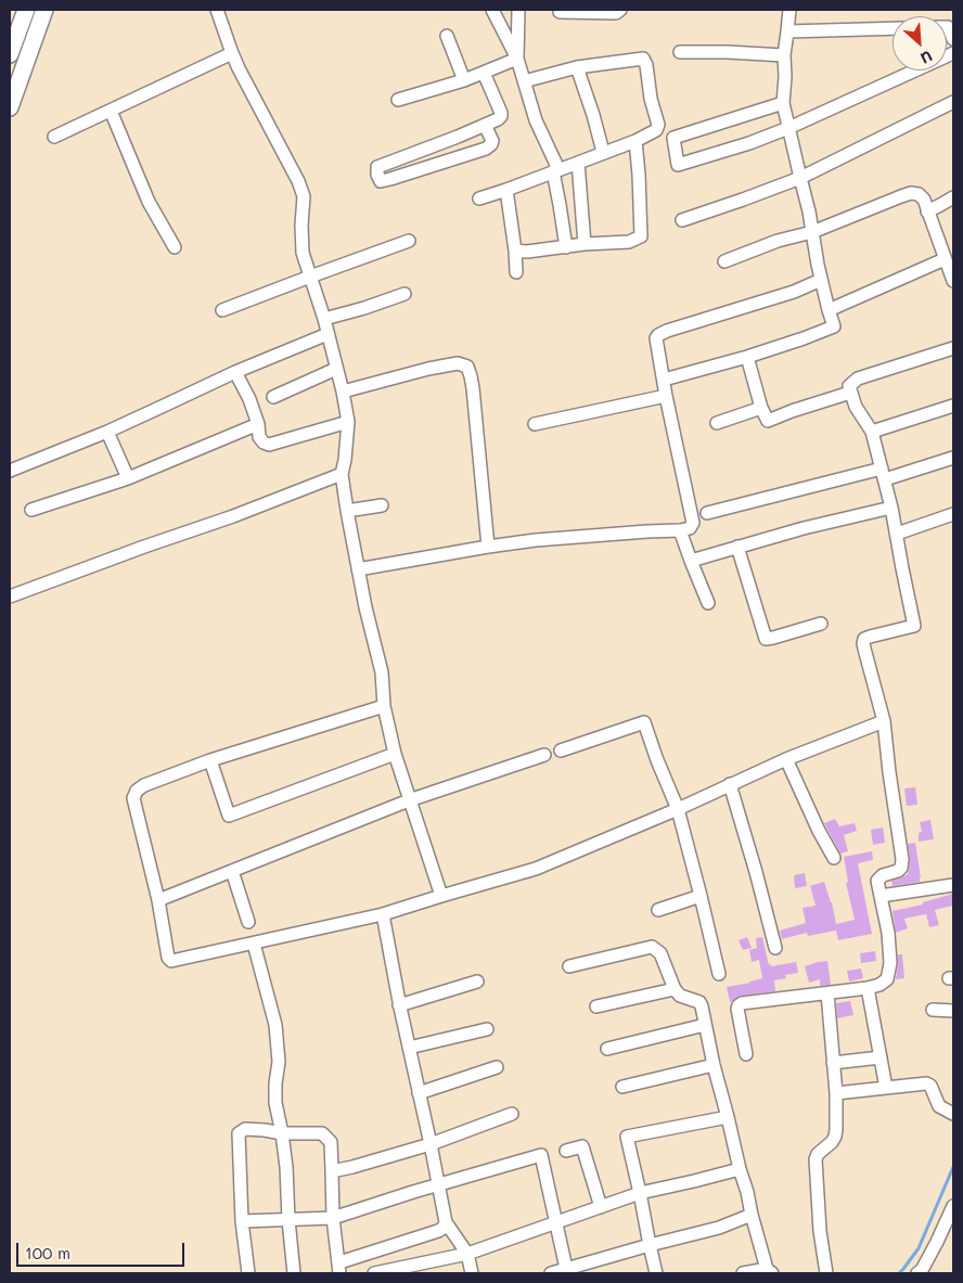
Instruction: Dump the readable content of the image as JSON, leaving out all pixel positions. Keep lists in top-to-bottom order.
{
  "scale_bar": "100 m",
  "north": "bottom right"
}
